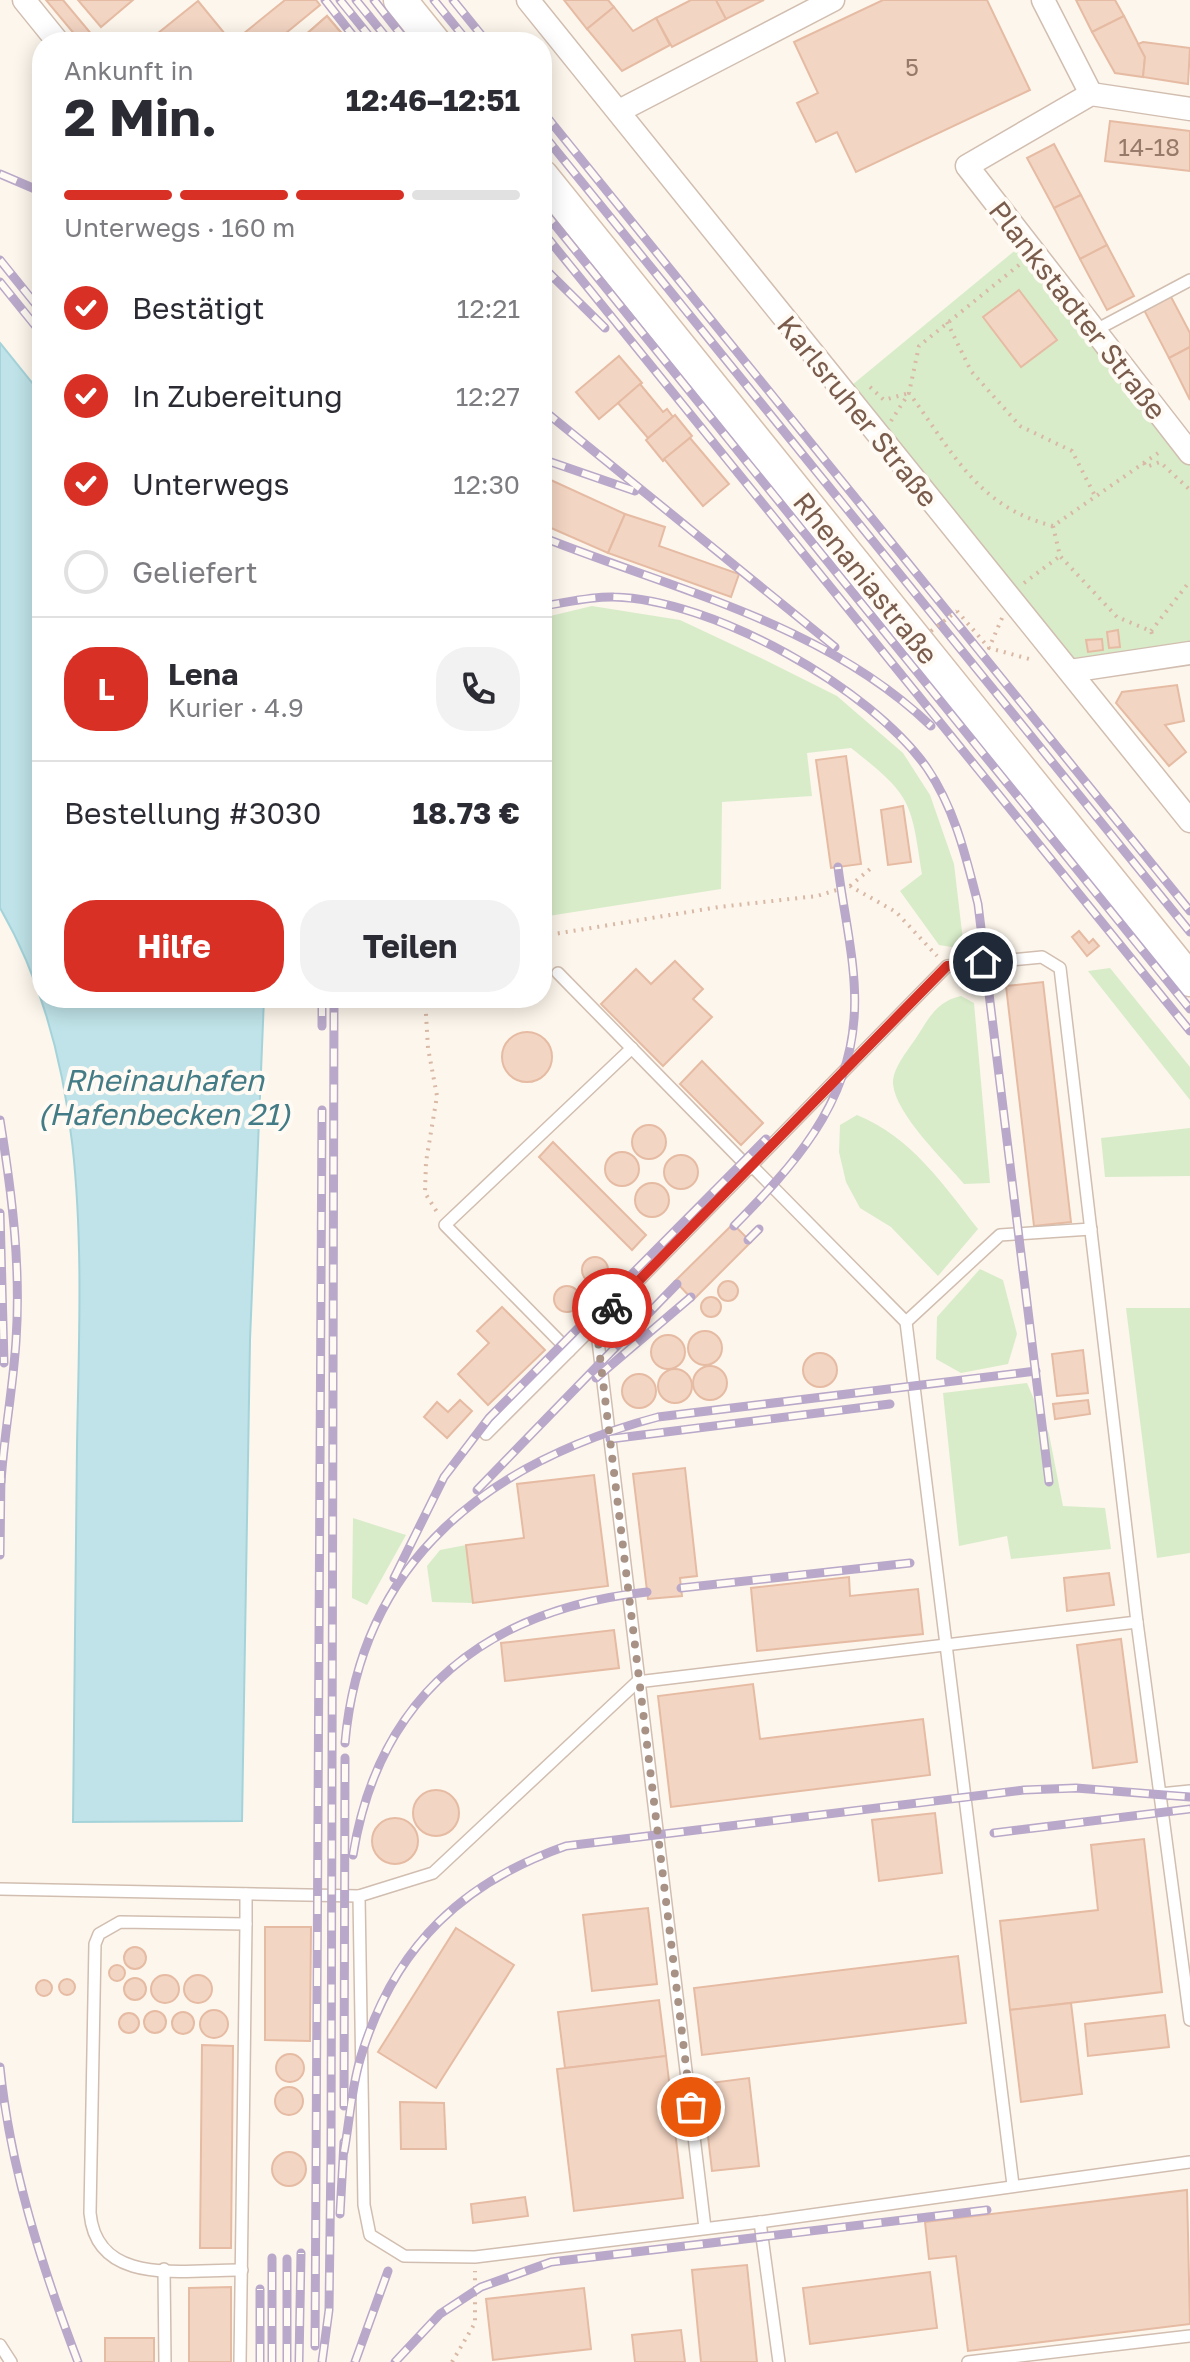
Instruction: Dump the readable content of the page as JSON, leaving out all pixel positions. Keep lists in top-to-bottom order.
{
  "streets": {
    "street": ["Plankstadter Straße", "Karlsruher Straße", "Rhenaniastraße"]
  },
  "water": ["Rheinauhafen (Hafenbecken 21)"],
  "house_numbers": ["5", "14-18"],
  "page": {
    "heading": ["2 Min.", "Ankunft in", "12:46–12:51"],
    "panel": [
      "Lena",
      "Kurier · 4.9",
      "Bestellung #3030",
      "18.73 €"
    ],
    "bar": "Unterwegs · 160 m",
    "list": [
      ["Bestätigt", "12:21"],
      ["In Zubereitung", "12:27"],
      ["Unterwegs", "12:30"],
      "Geliefert"
    ],
    "round": "L",
    "buttons": ["Hilfe", "Teilen"]
  }
}
